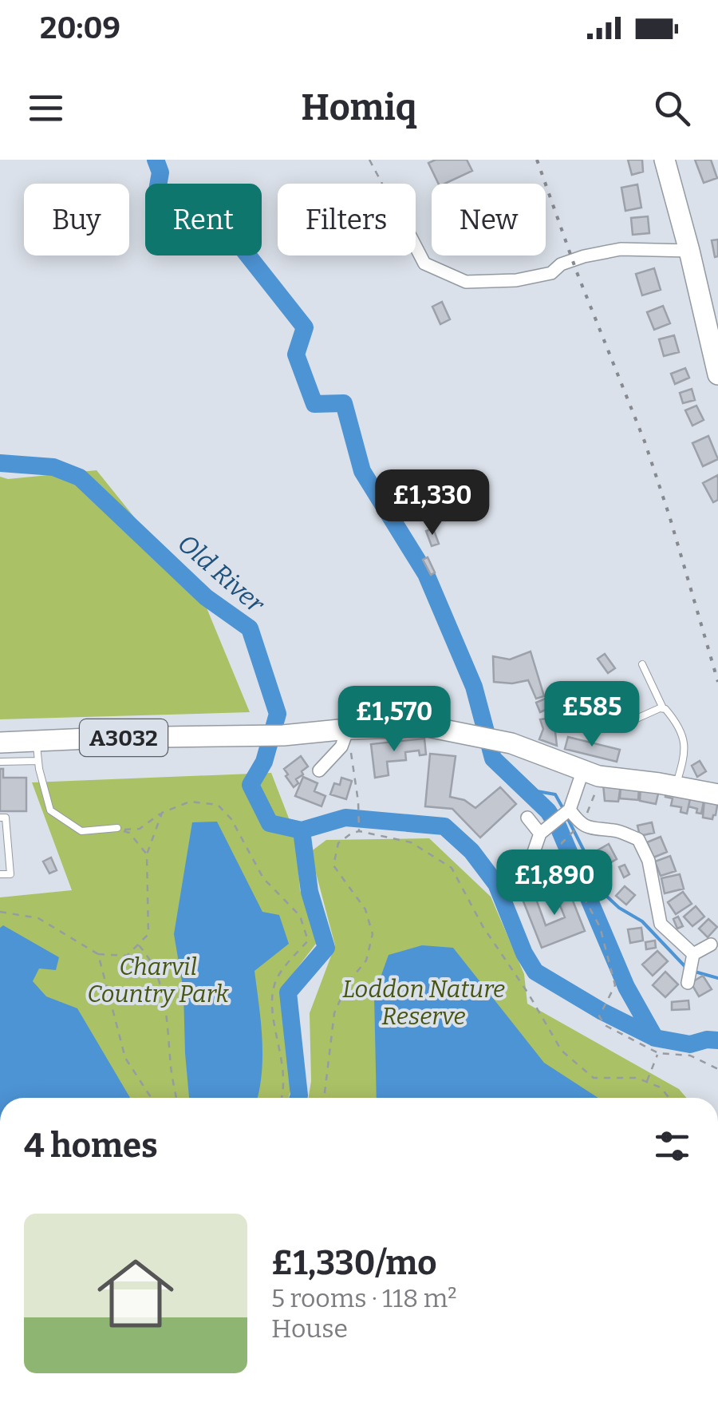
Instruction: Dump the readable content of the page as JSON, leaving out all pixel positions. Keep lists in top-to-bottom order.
{
  "streets": {
    "main road": ["A3032"]
  },
  "water": ["Old River"],
  "parks": ["Charvil Country Park", "Loddon Nature Reserve"],
  "page": {
    "status": "20:09",
    "header": "Homiq",
    "chip": [
      "Buy",
      "Rent",
      "Filters",
      "New"
    ],
    "price": [
      "£1,330",
      "£585",
      "£1,570",
      "£1,890"
    ],
    "heading": "4 homes",
    "list": [
      {
        "name": "£1,330/mo",
        "note": "5 rooms · 118 m² · House"
      }
    ]
  }
}
